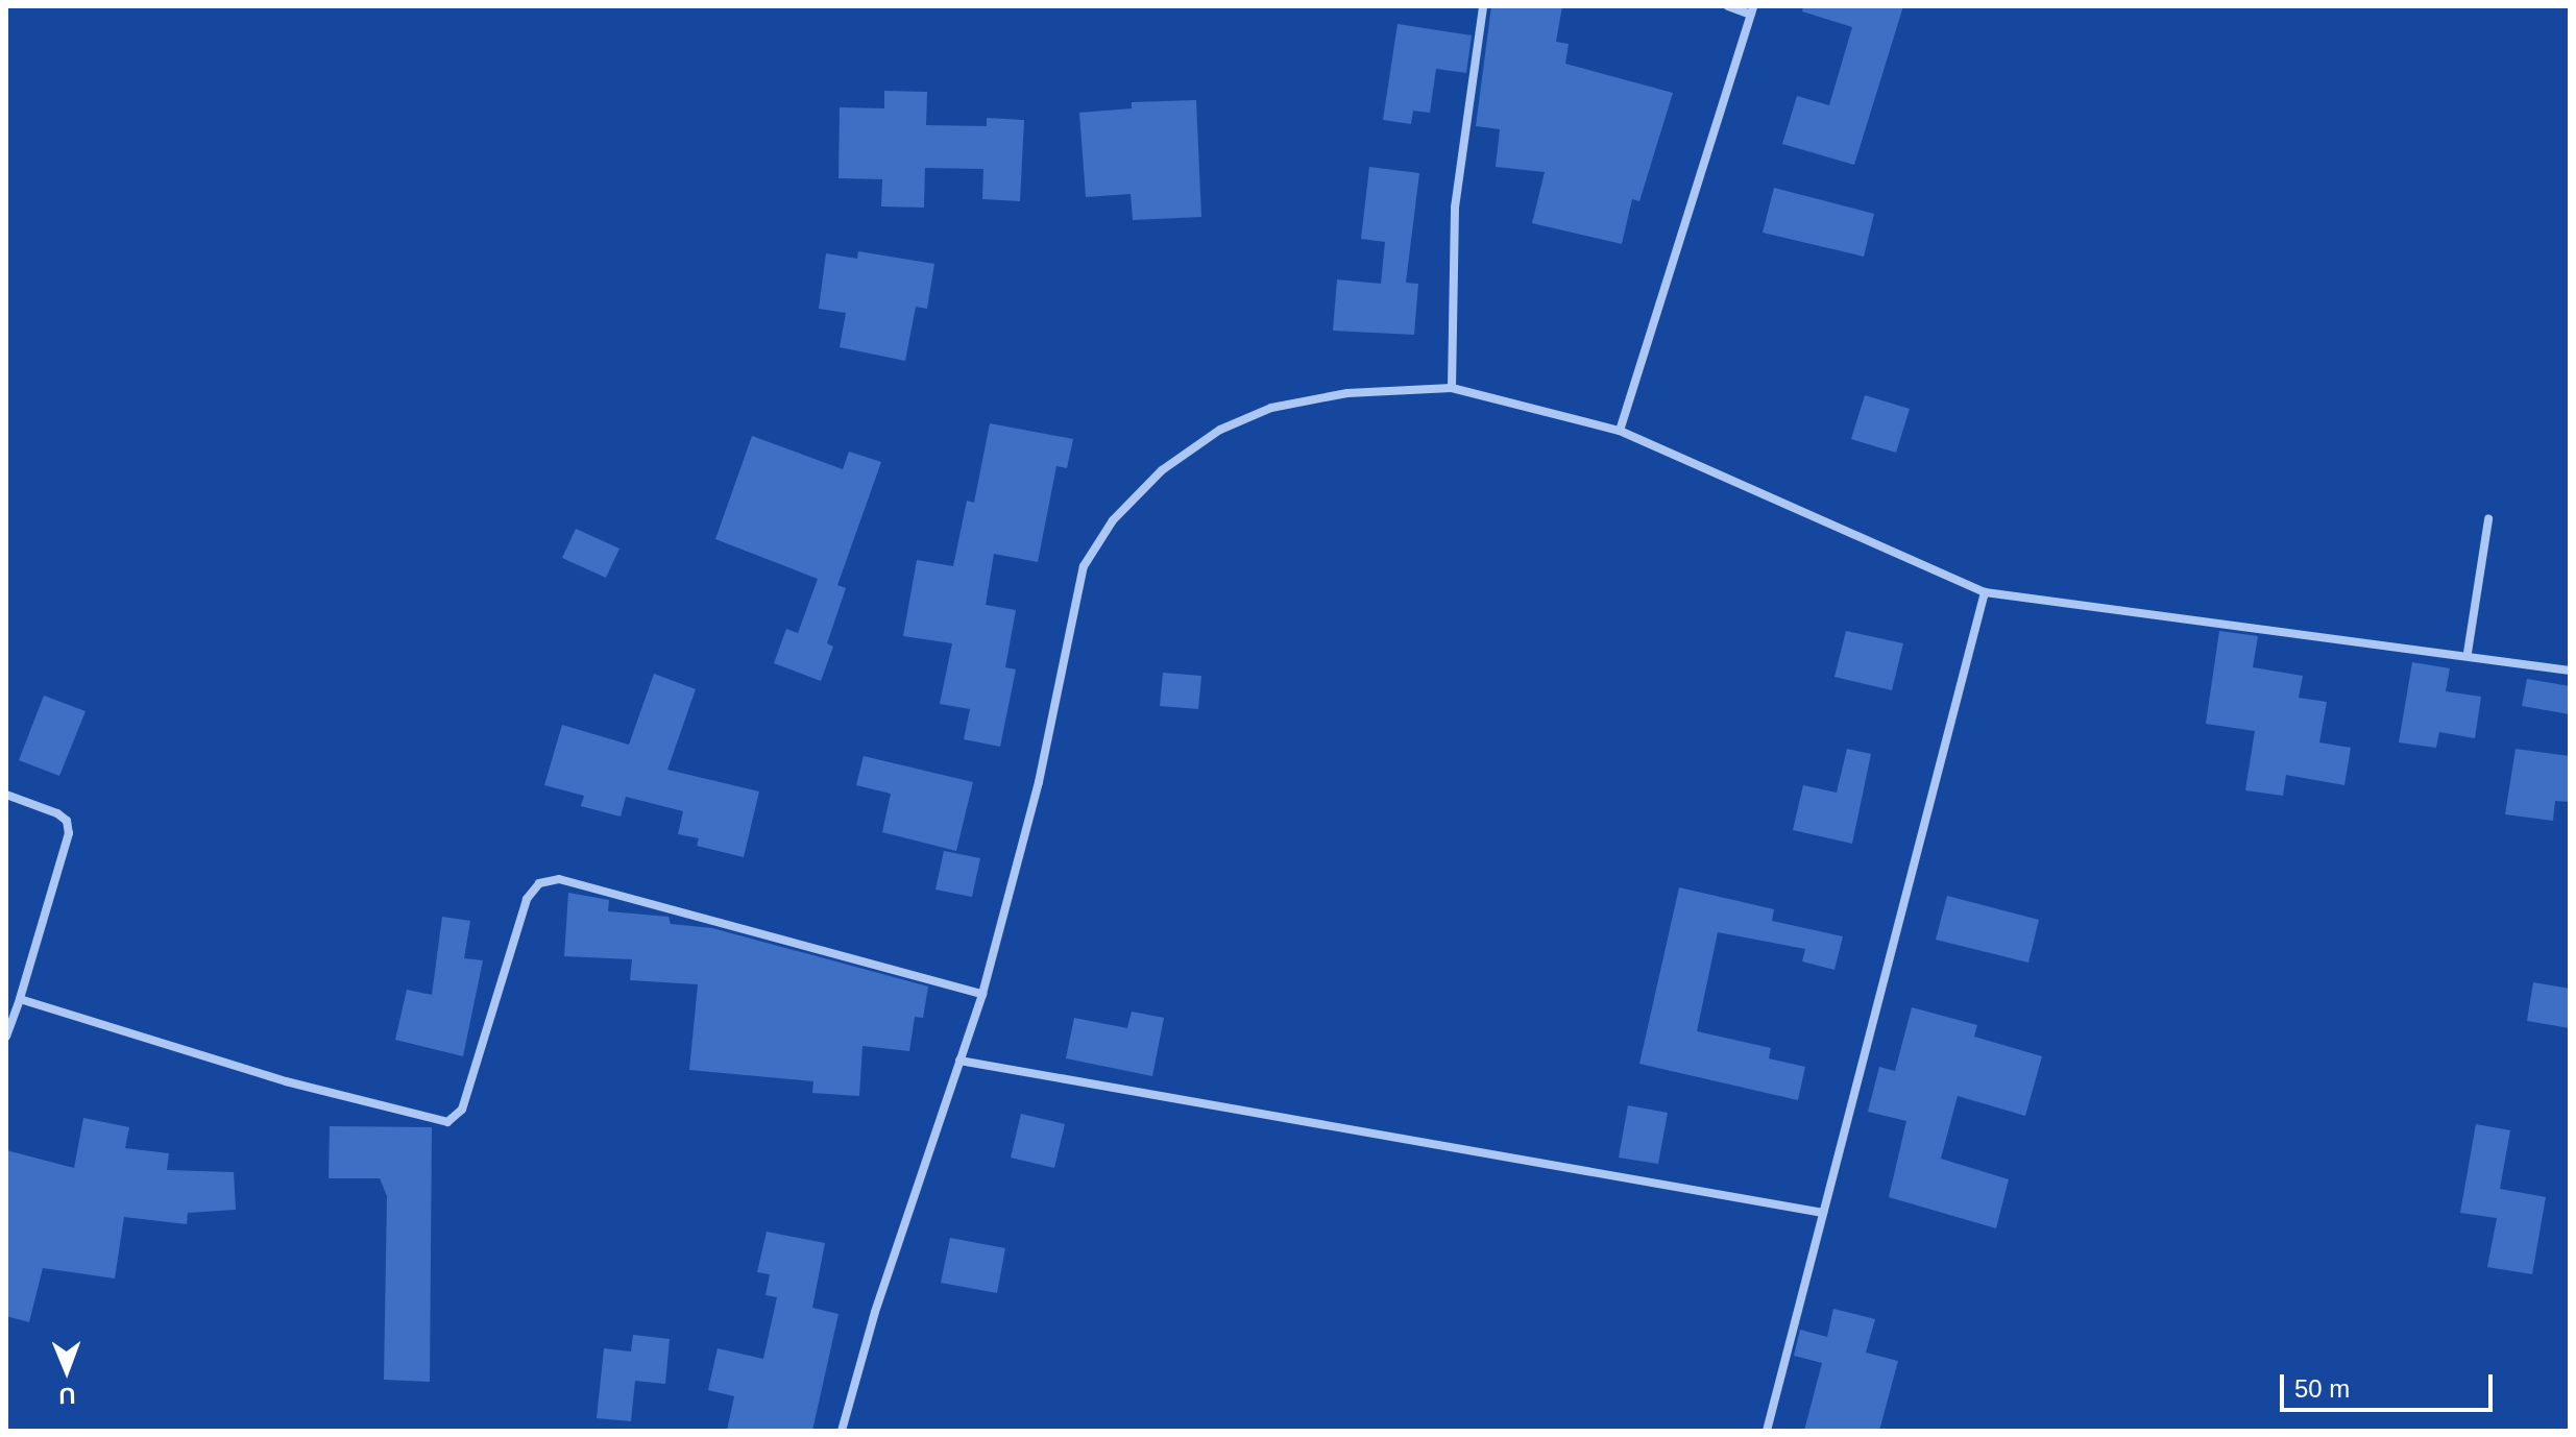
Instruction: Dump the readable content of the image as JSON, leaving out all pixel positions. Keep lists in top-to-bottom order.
{
  "scale_bar": "50 m",
  "north": "bottom"
}
